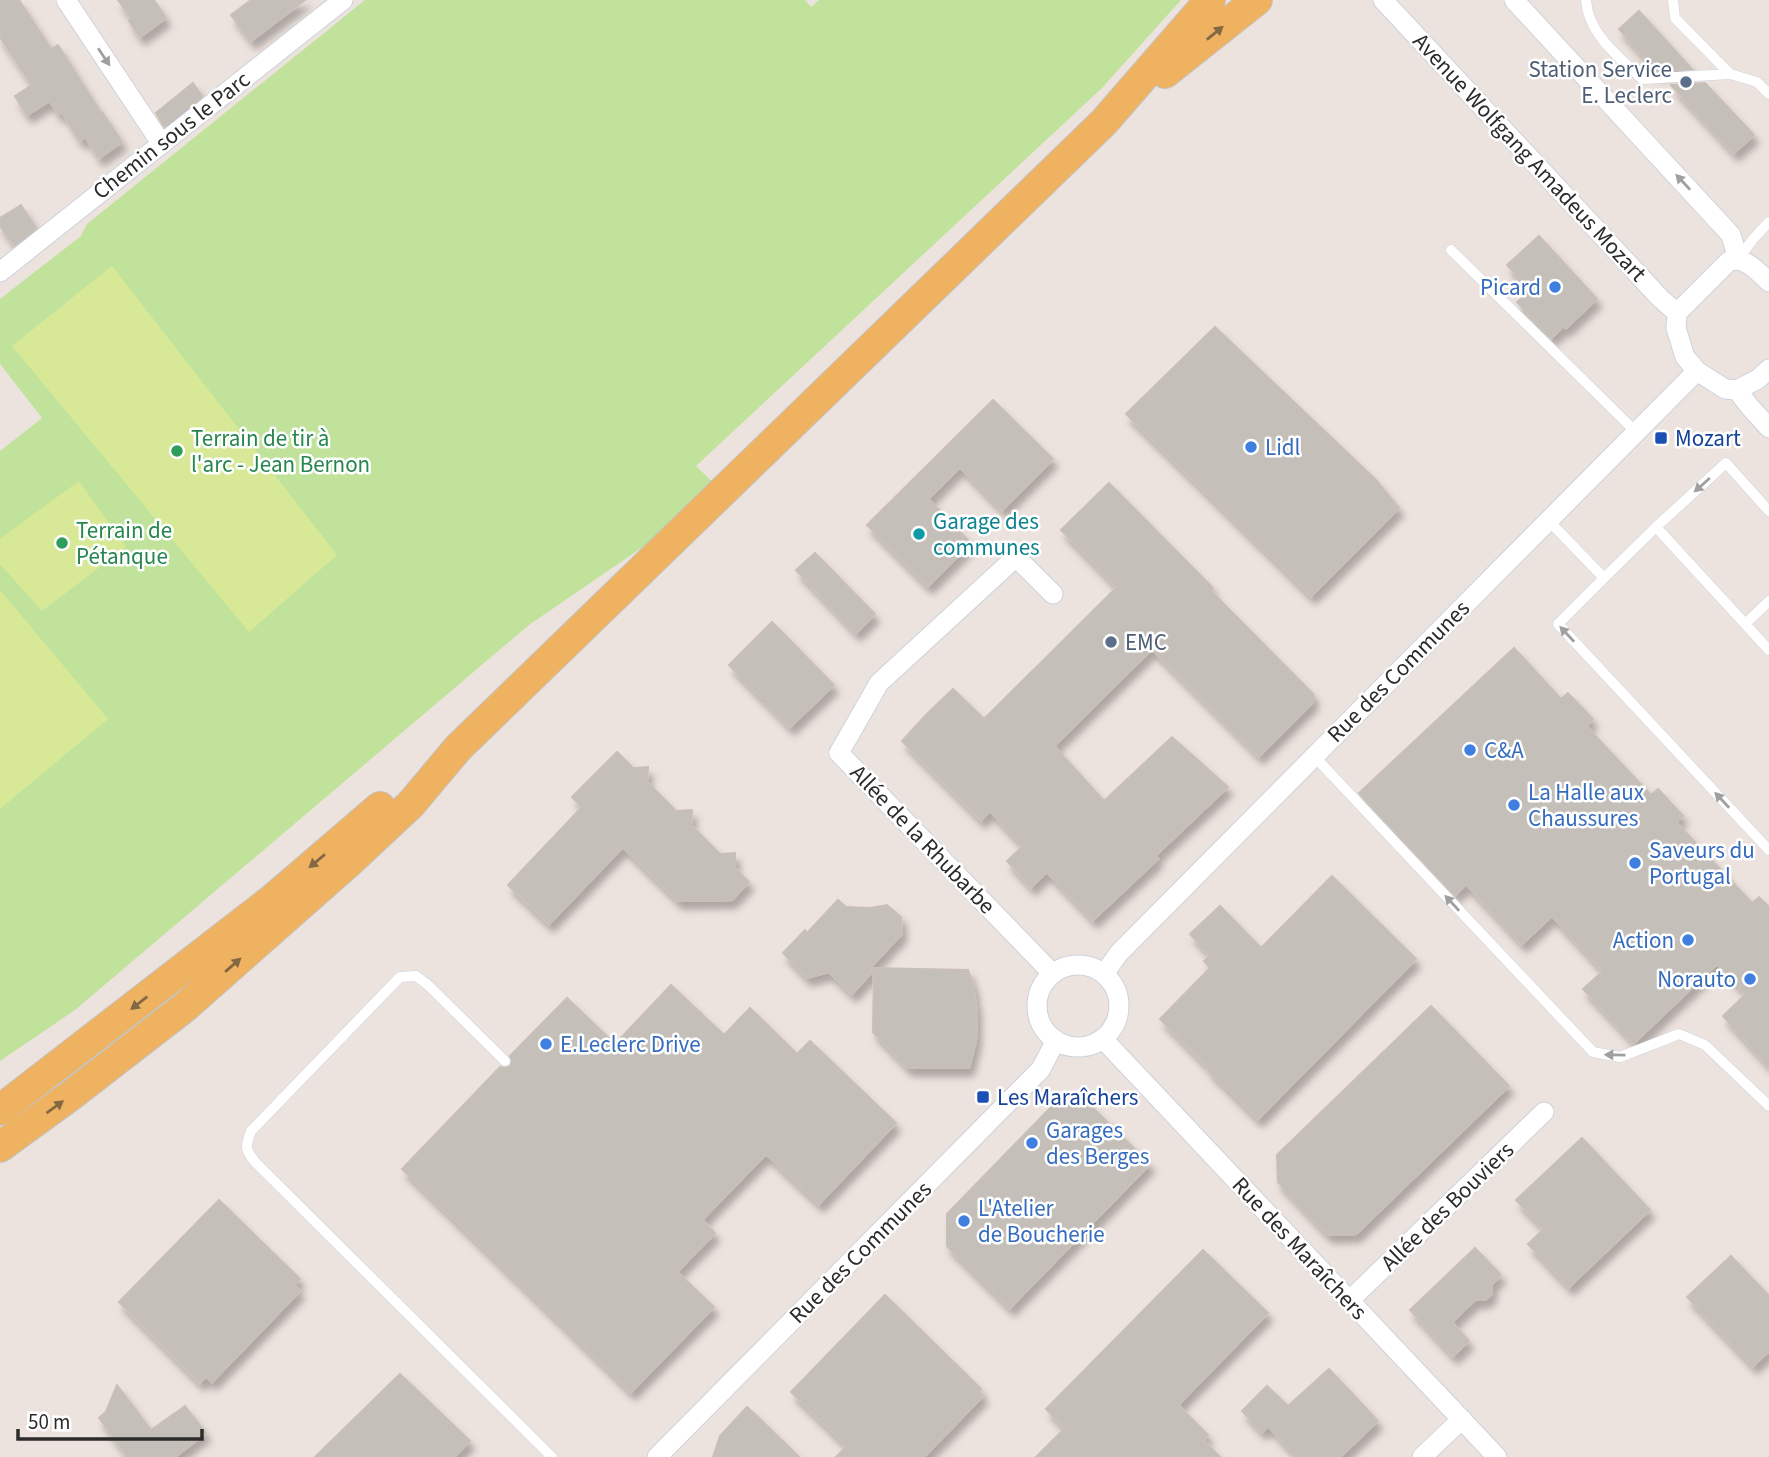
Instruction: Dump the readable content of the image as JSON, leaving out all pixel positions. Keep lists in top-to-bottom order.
{
  "streets": {
    "street": [
      "Chemin sous le Parc",
      "Avenue Wolfgang Amadeus Mozart",
      "Rue des Communes",
      "Allée de la Rhubarbe",
      "Allée des Bouviers",
      "Rue des Maraîchers"
    ]
  },
  "crossings": [
    ["Rue des Communes", "Allée de la Rhubarbe"],
    ["Rue des Communes", "Rue des Maraîchers"],
    ["Allée de la Rhubarbe", "Rue des Maraîchers"],
    ["Allée des Bouviers", "Rue des Maraîchers"]
  ],
  "places": {
    "other": [
      "Station Service E. Leclerc",
      "Picard",
      "Lidl",
      "Terrain de tir à l'arc - Jean Bernon",
      "Garage des communes",
      "Terrain de Pétanque",
      "EMC",
      "C&A",
      "La Halle aux Chaussures",
      "Saveurs du Portugal",
      "Action",
      "Norauto",
      "E.Leclerc Drive",
      "Garages des Berges",
      "L'Atelier de Boucherie"
    ],
    "transit": ["Mozart", "Les Maraîchers"]
  },
  "scale_bar": "50 m"
}
